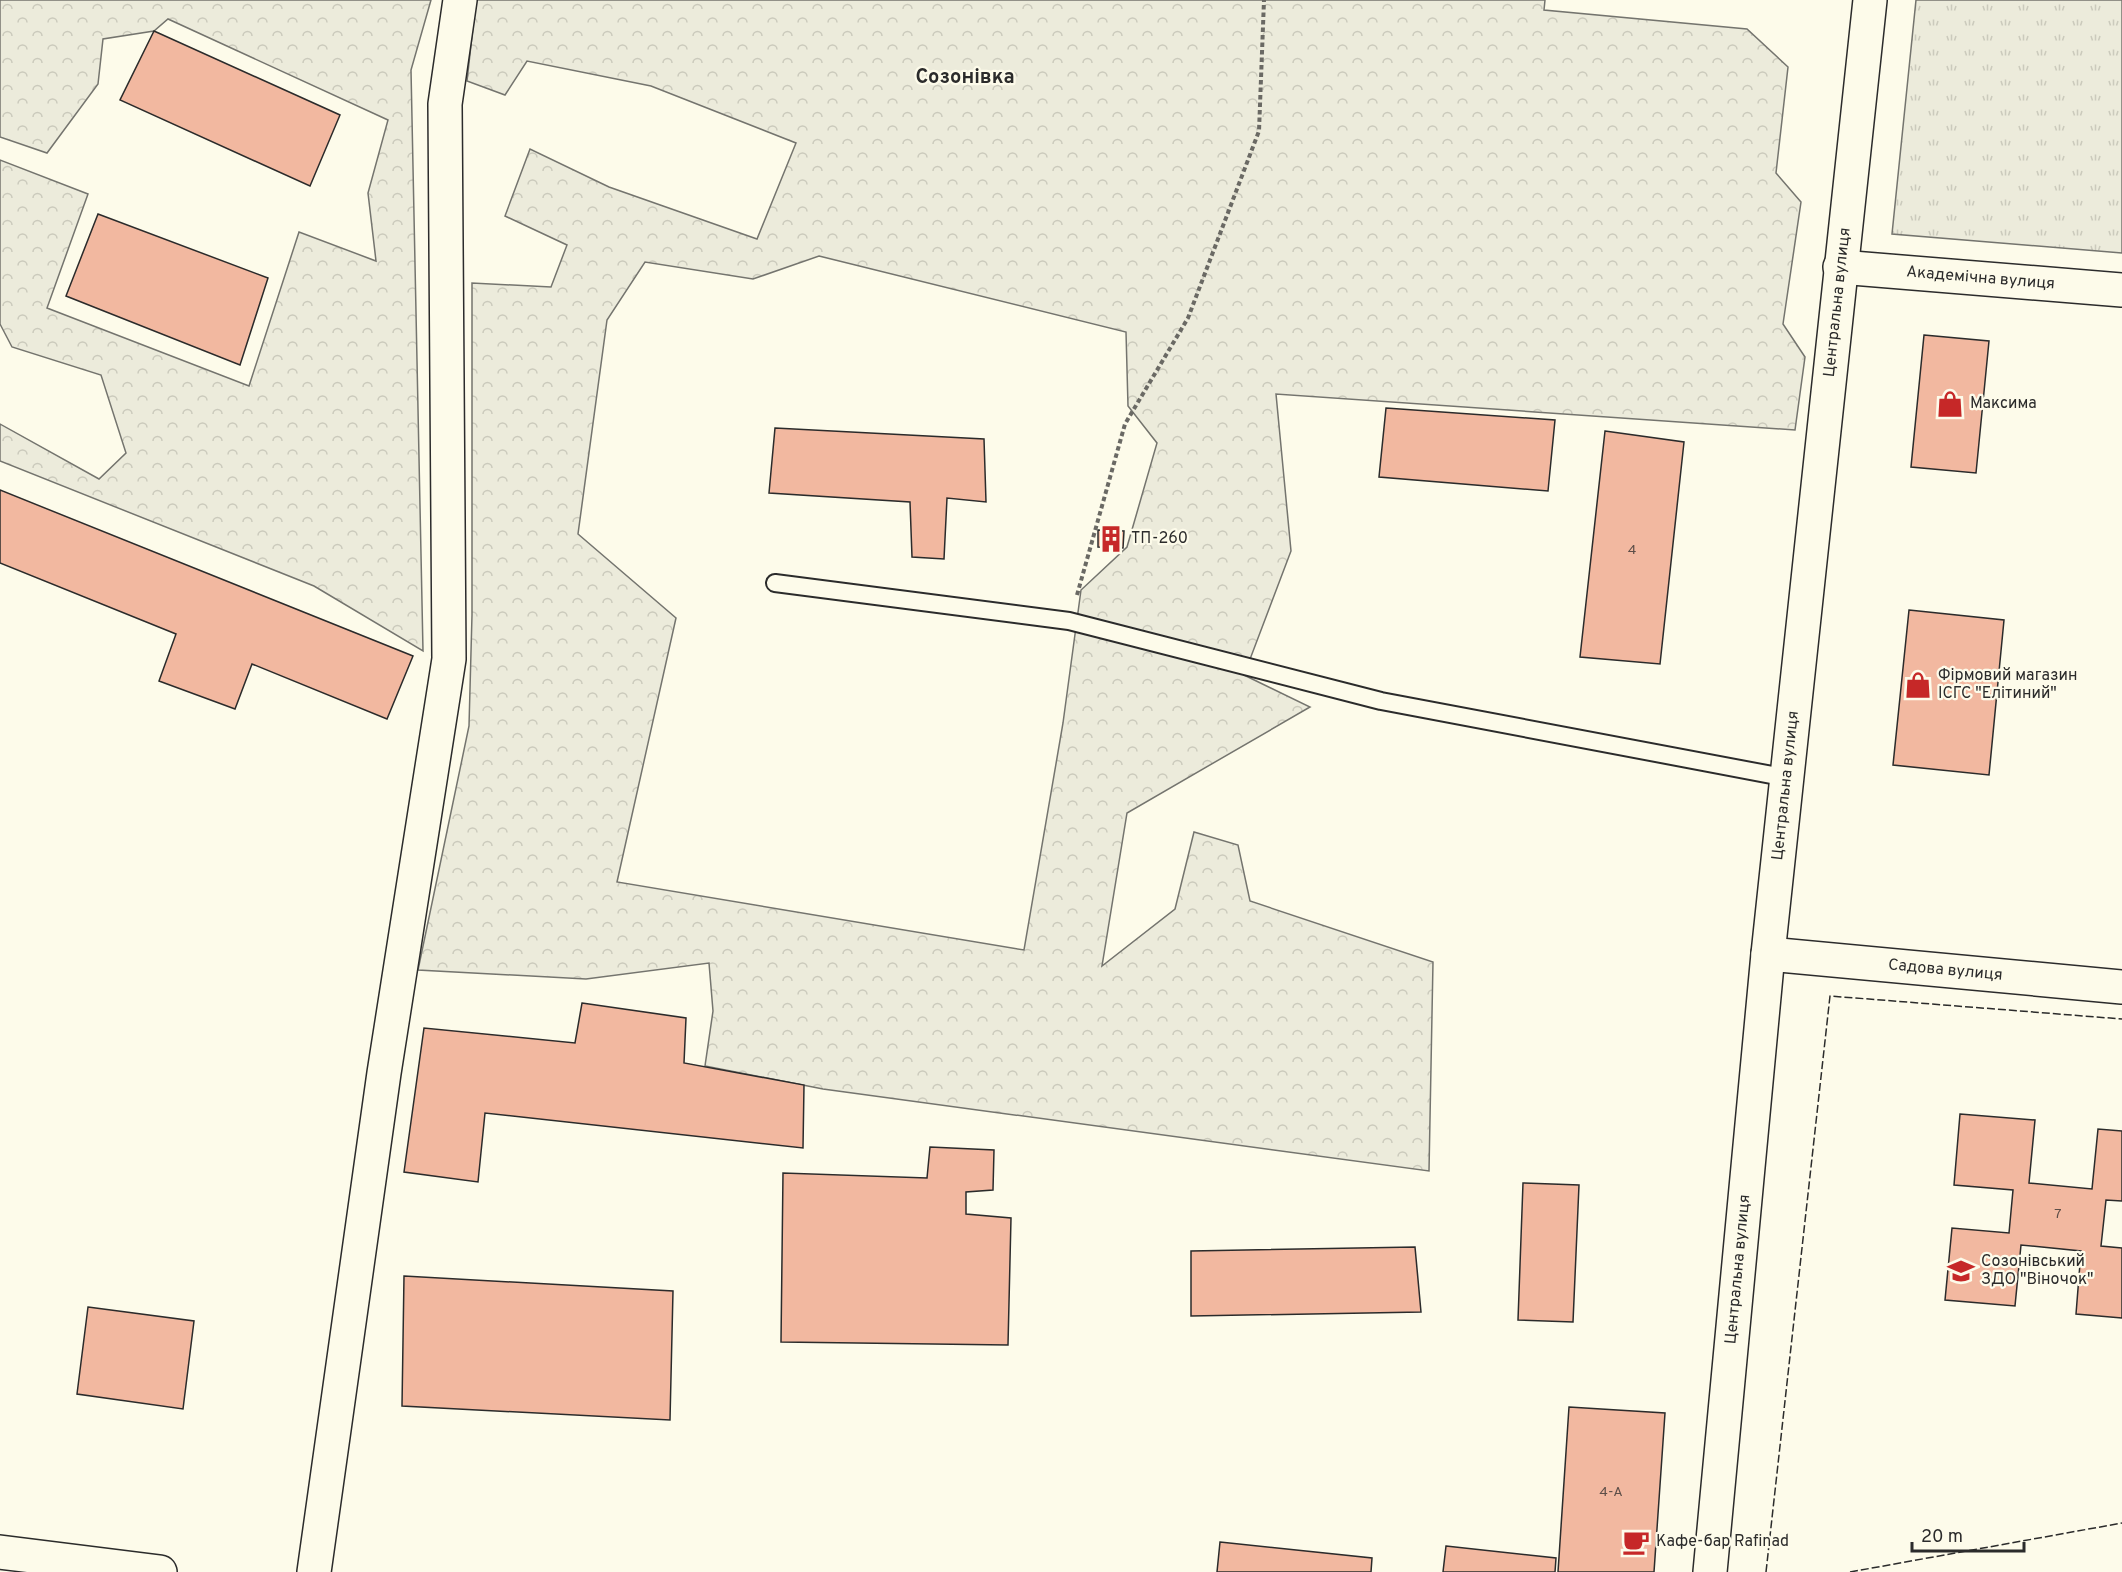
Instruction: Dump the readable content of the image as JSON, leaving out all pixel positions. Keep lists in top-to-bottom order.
{
  "streets": {
    "street": ["Академічна вулиця", "Центральна вулиця", "Садова вулиця"]
  },
  "crossings": [
    ["Академічна вулиця", "Центральна вулиця"],
    ["Центральна вулиця", "Садова вулиця"]
  ],
  "districts": ["Созонівка"],
  "places": {
    "shop": ["Максима", "Фірмовий магазин ІСГС \"Елітиний\""],
    "building": ["ТП-260"],
    "school or university": ["Созонівський ЗДО \"Віночок\""],
    "cafe": ["Кафе-бар Rafinad"]
  },
  "house_numbers": ["4", "7", "4-А"],
  "scale_bar": "20 m"
}
